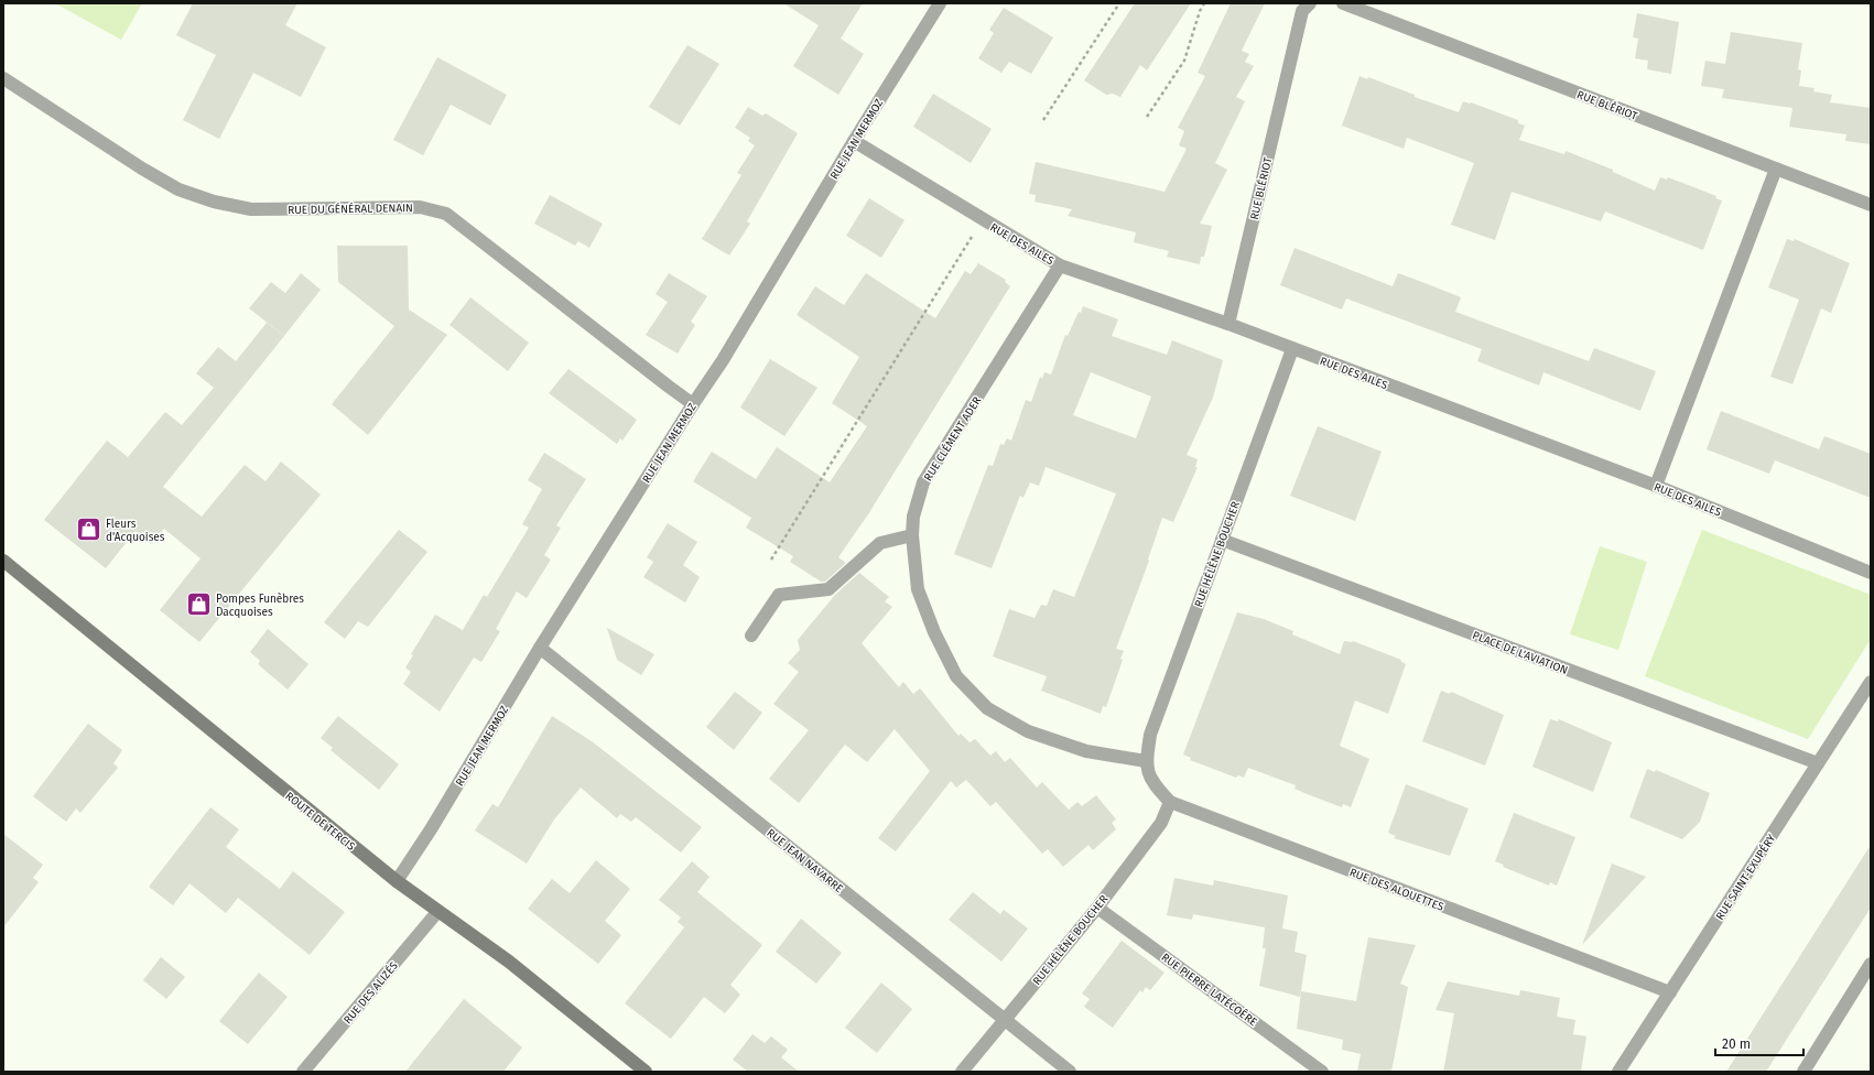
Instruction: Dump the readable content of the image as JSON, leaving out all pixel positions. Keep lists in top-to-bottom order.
{
  "streets": {
    "main road": ["ROUTE DE TERCIS"],
    "street": [
      "RUE BLÉRIOT",
      "RUE JEAN MERMOZ",
      "RUE DU GÉNÉRAL DENAIN",
      "RUE DES AILES",
      "RUE CLÉMENT ADER",
      "RUE HÉLÈNE BOUCHER",
      "PLACE DE L'AVIATION",
      "RUE JEAN NAVARRE",
      "RUE SAINT-EXUPÉRY",
      "RUE DES ALOUETTES",
      "RUE PIERRE LATÉCOÊRE",
      "RUE DES ALIZÉS"
    ]
  },
  "crossings": [
    ["RUE BLÉRIOT", "RUE DES AILES"],
    ["RUE JEAN MERMOZ", "RUE DU GÉNÉRAL DENAIN"],
    ["RUE JEAN MERMOZ", "RUE DES AILES"],
    ["RUE JEAN MERMOZ", "ROUTE DE TERCIS"],
    ["RUE JEAN MERMOZ", "RUE JEAN NAVARRE"],
    ["RUE DES AILES", "RUE CLÉMENT ADER"],
    ["RUE DES AILES", "RUE HÉLÈNE BOUCHER"],
    ["RUE CLÉMENT ADER", "RUE HÉLÈNE BOUCHER"],
    ["RUE CLÉMENT ADER", "RUE DES ALOUETTES"],
    ["RUE HÉLÈNE BOUCHER", "PLACE DE L'AVIATION"],
    ["RUE HÉLÈNE BOUCHER", "RUE JEAN NAVARRE"],
    ["RUE HÉLÈNE BOUCHER", "RUE DES ALOUETTES"],
    ["RUE HÉLÈNE BOUCHER", "RUE PIERRE LATÉCOÊRE"],
    ["PLACE DE L'AVIATION", "RUE SAINT-EXUPÉRY"],
    ["ROUTE DE TERCIS", "RUE DES ALIZÉS"],
    ["RUE SAINT-EXUPÉRY", "RUE DES ALOUETTES"]
  ],
  "places": {
    "shop": ["Fleurs d'Acquoises", "Pompes Funèbres Dacquoises"]
  },
  "scale_bar": "20 m"
}
